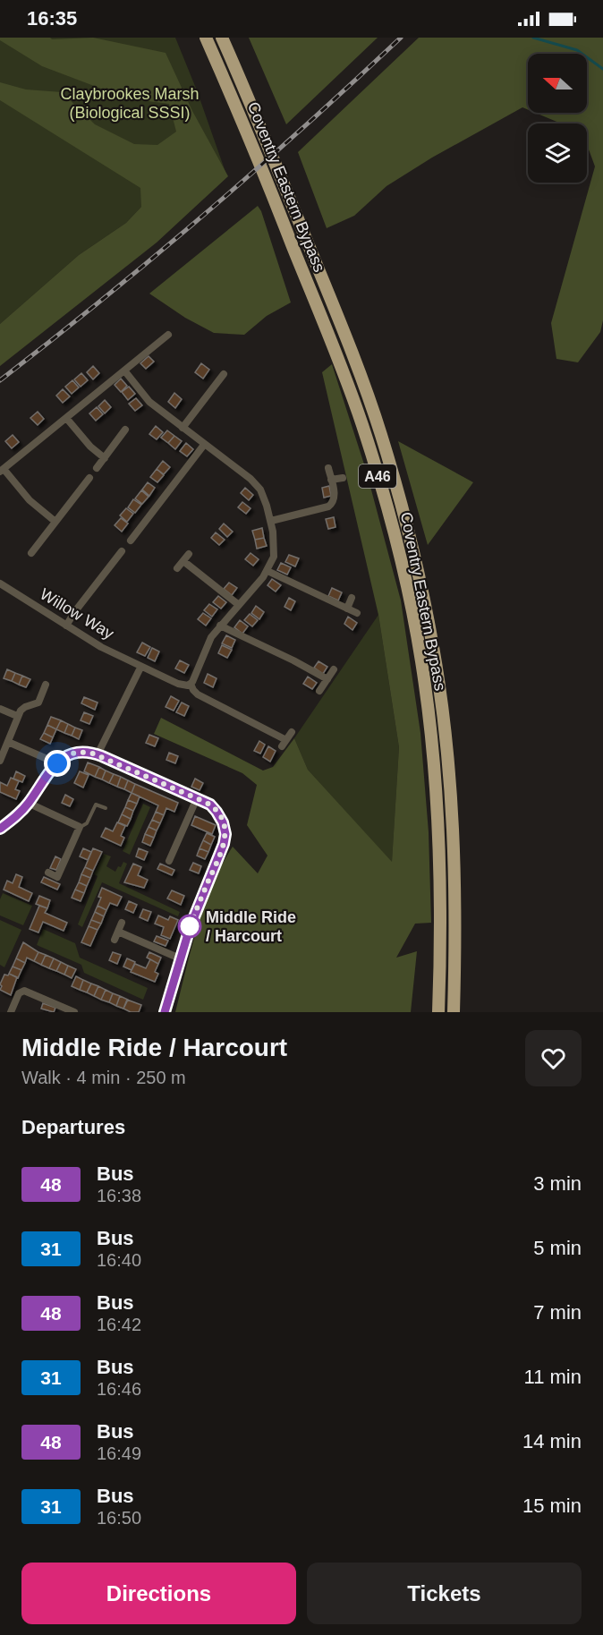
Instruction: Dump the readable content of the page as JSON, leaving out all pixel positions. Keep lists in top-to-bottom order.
{
  "streets": {
    "highway": ["Coventry Eastern Bypass", "A46"],
    "street": ["Willow Way"]
  },
  "parks": ["Claybrookes Marsh (Biological SSSI)"],
  "places": ["Middle Ride / Harcourt"],
  "lines": ["bus line 48"],
  "north": "left",
  "page": {
    "status": "16:35",
    "heading": [
      ["Middle Ride / Harcourt", "Walk · 4 min · 250 m"],
      "Departures"
    ],
    "list": [
      {
        "mark": "48",
        "name": "Bus",
        "note": "16:38",
        "value": "3 min"
      },
      {
        "mark": "31",
        "name": "Bus",
        "note": "16:40",
        "value": "5 min"
      },
      {
        "mark": "48",
        "name": "Bus",
        "note": "16:42",
        "value": "7 min"
      },
      {
        "mark": "31",
        "name": "Bus",
        "note": "16:46",
        "value": "11 min"
      },
      {
        "mark": "48",
        "name": "Bus",
        "note": "16:49",
        "value": "14 min"
      },
      {
        "mark": "31",
        "name": "Bus",
        "note": "16:50",
        "value": "15 min"
      }
    ],
    "buttons": ["Directions", "Tickets"]
  }
}
